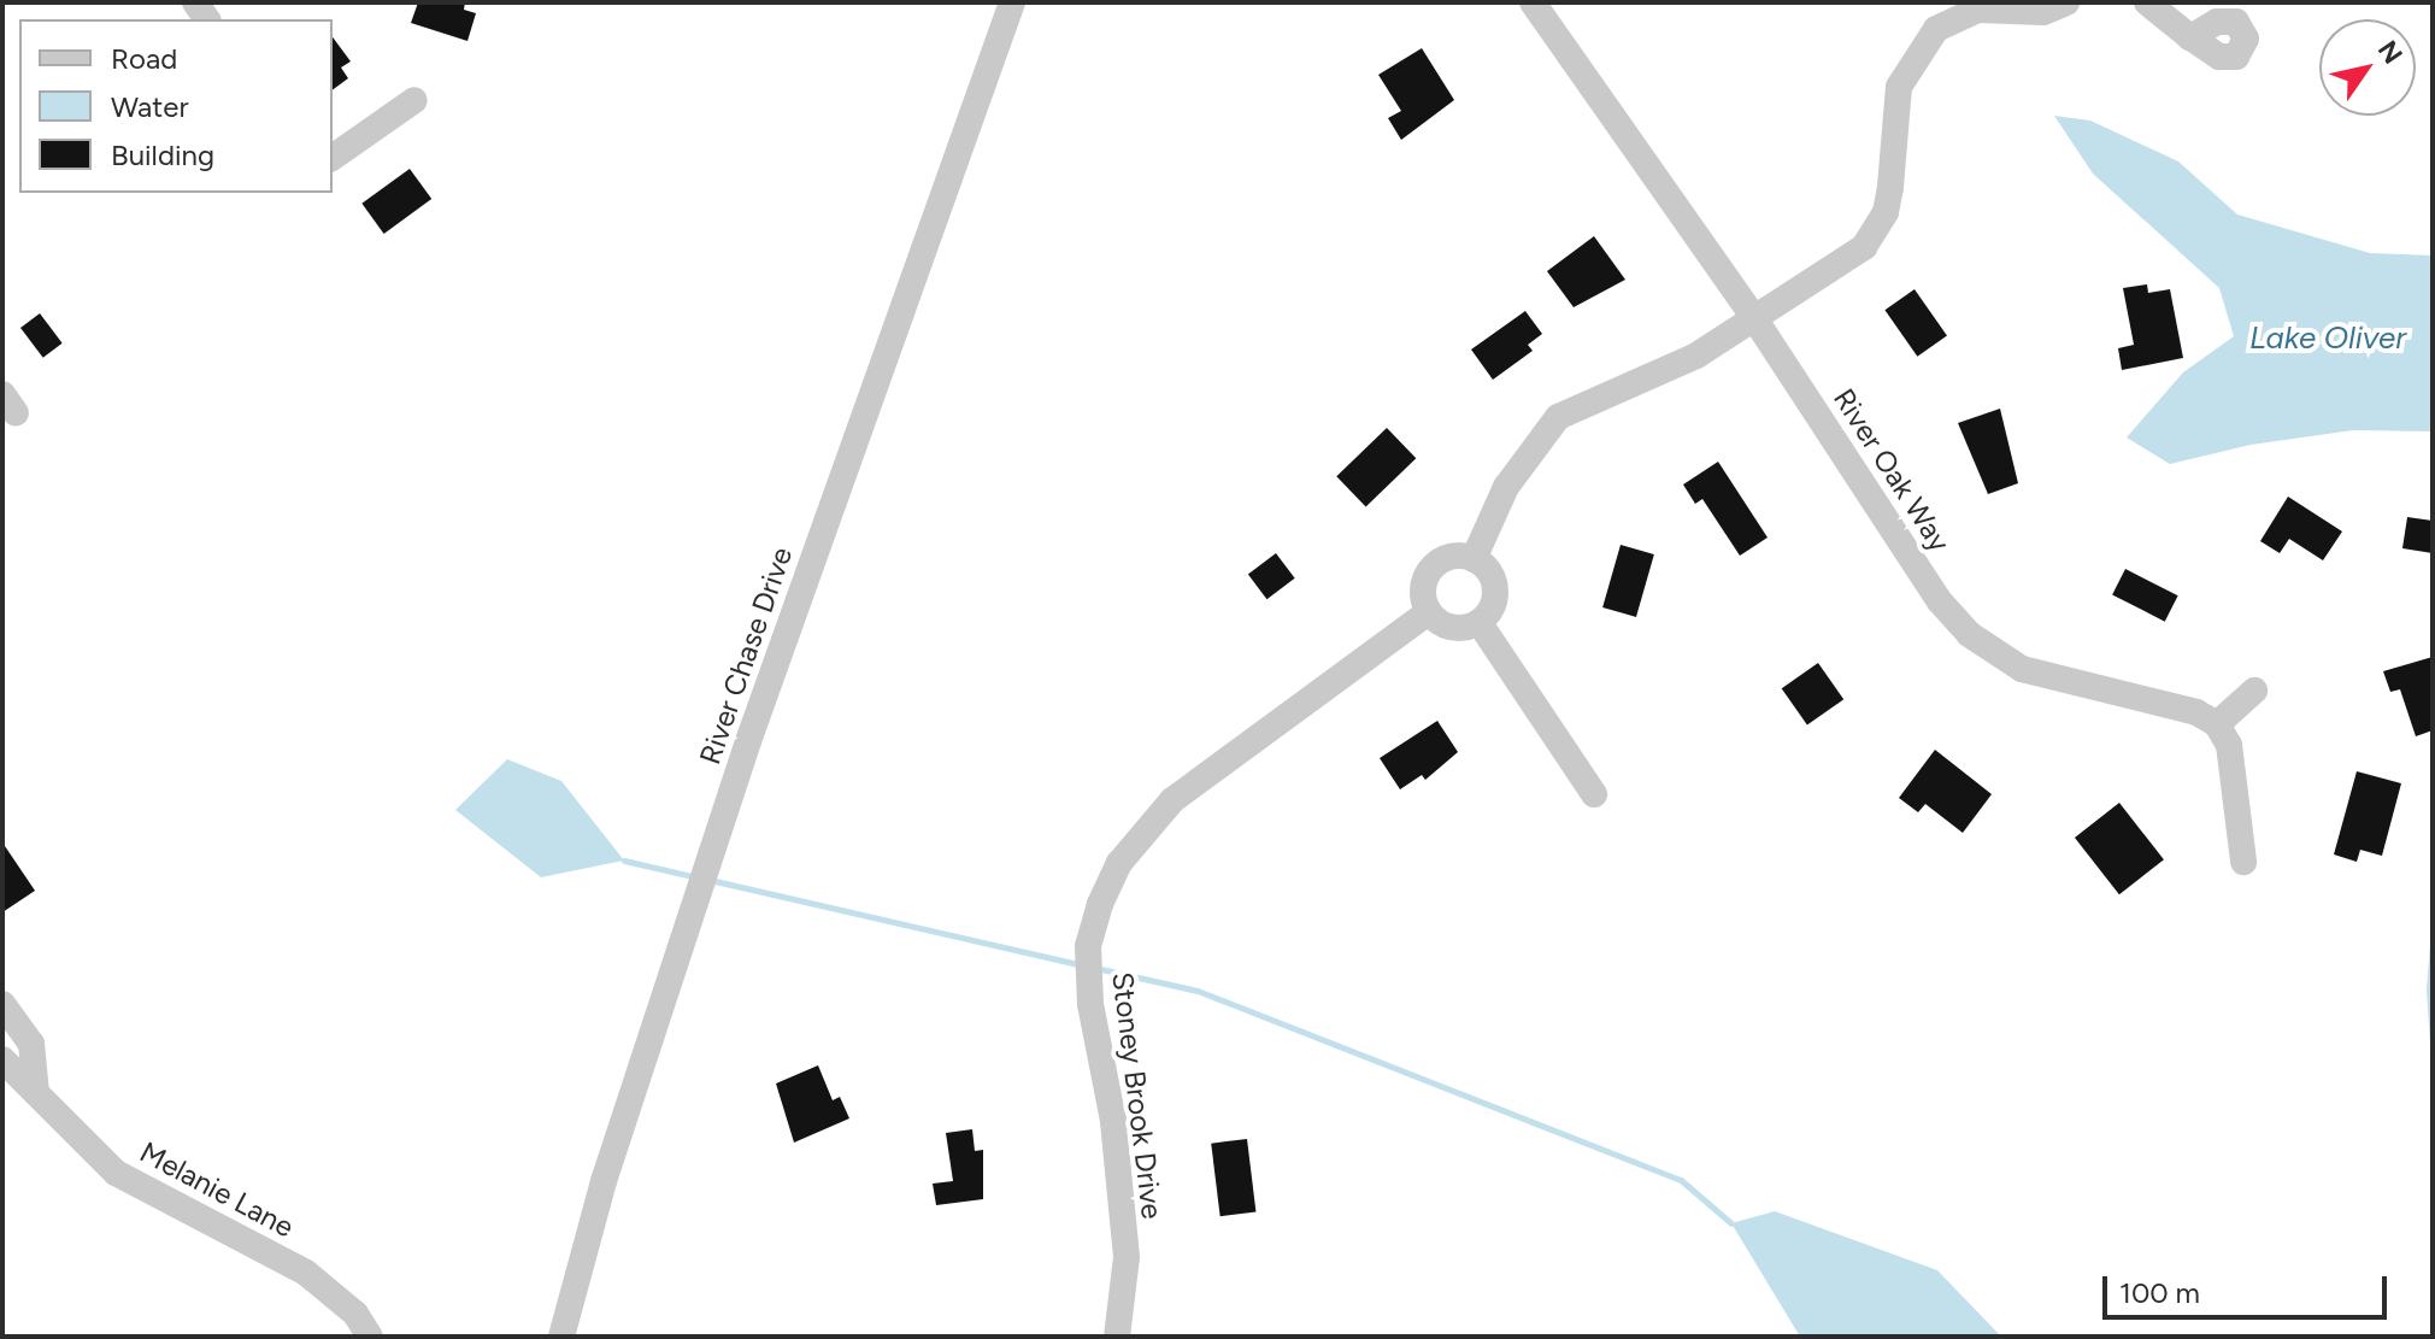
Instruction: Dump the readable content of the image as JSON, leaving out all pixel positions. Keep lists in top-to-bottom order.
{
  "streets": {
    "street": [
      "River Oak Way",
      "River Chase Drive",
      "Stoney Brook Drive",
      "Melanie Lane"
    ]
  },
  "water": ["Lake Oliver"],
  "legend": ["Road", "Water", "Building"],
  "scale_bar": "100 m",
  "north": "top right"
}
